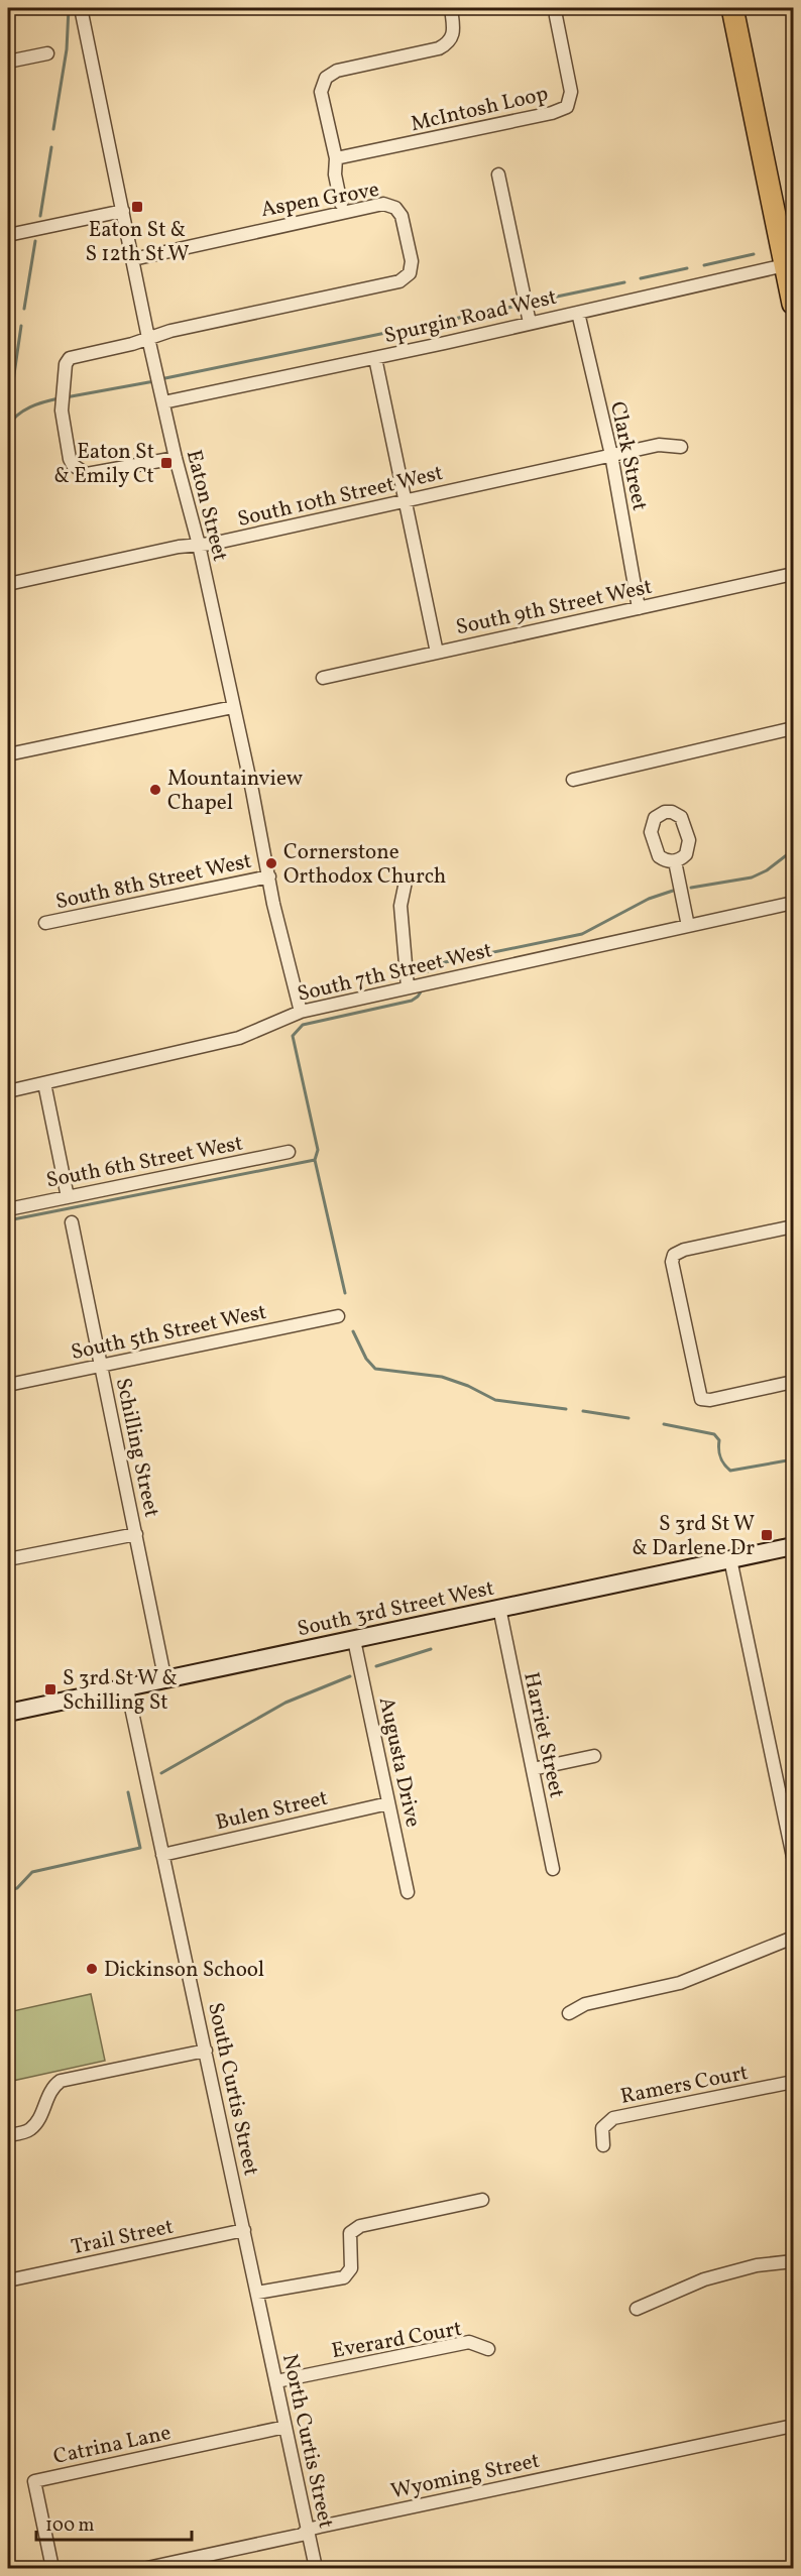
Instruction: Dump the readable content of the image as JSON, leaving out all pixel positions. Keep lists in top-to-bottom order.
{
  "streets": {
    "main road": ["South 3rd Street West"],
    "street": [
      "McIntosh Loop",
      "Aspen Grove",
      "Spurgin Road West",
      "Clark Street",
      "South 10th Street West",
      "Eaton Street",
      "South 9th Street West",
      "South 8th Street West",
      "South 7th Street West",
      "South 6th Street West",
      "South 5th Street West",
      "Schilling Street",
      "Harriet Street",
      "Augusta Drive",
      "Bulen Street",
      "Ramers Court",
      "South Curtis Street",
      "Trail Street",
      "Everard Court",
      "North Curtis Street",
      "Catrina Lane",
      "Wyoming Street"
    ]
  },
  "crossings": [
    ["Aspen Grove", "Eaton Street"],
    ["Spurgin Road West", "Clark Street"],
    ["Spurgin Road West", "Eaton Street"],
    ["Clark Street", "South 10th Street West"],
    ["Clark Street", "South 9th Street West"],
    ["South 10th Street West", "Eaton Street"],
    ["Eaton Street", "South 8th Street West"],
    ["Eaton Street", "South 7th Street West"],
    ["South 5th Street West", "Schilling Street"],
    ["Schilling Street", "South 3rd Street West"],
    ["South 3rd Street West", "Harriet Street"],
    ["South 3rd Street West", "Augusta Drive"],
    ["South 3rd Street West", "South Curtis Street"],
    ["Augusta Drive", "Bulen Street"],
    ["Bulen Street", "South Curtis Street"],
    ["South Curtis Street", "Trail Street"],
    ["South Curtis Street", "North Curtis Street"],
    ["Everard Court", "North Curtis Street"],
    ["North Curtis Street", "Catrina Lane"],
    ["North Curtis Street", "Wyoming Street"]
  ],
  "places": {
    "transit": [
      "Eaton St & S 12th St W",
      "Eaton St & Emily Ct",
      "S 3rd St W & Darlene Dr",
      "S 3rd St W & Schilling St"
    ],
    "other": ["Mountainview Chapel", "Cornerstone Orthodox Church", "Dickinson School"]
  },
  "scale_bar": "100 m"
}
